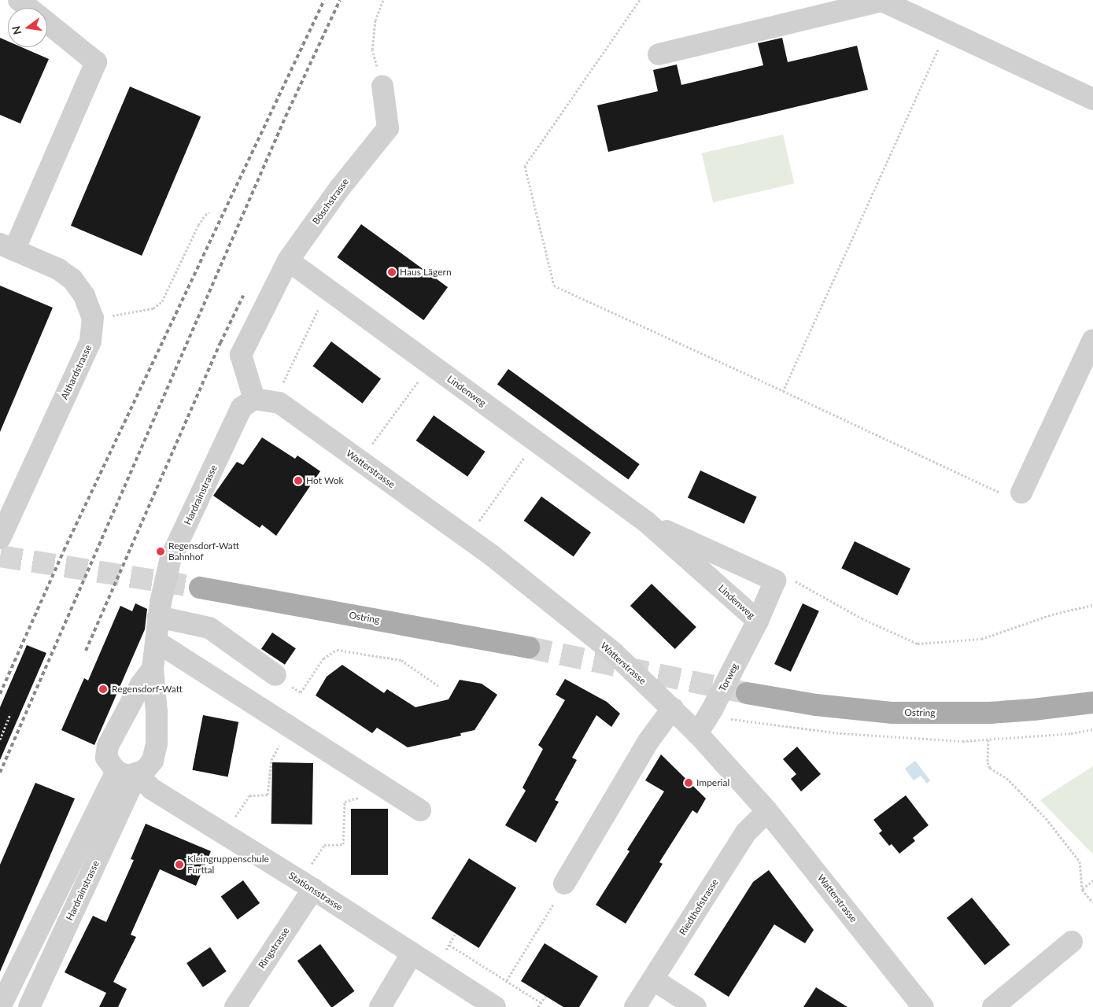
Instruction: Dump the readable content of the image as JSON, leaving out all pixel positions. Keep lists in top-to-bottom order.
{
  "streets": {
    "main road": ["Ostring"],
    "street": [
      "Böschstrasse",
      "Althardstrasse",
      "Lindenweg",
      "Watterstrasse",
      "Hardrainstrasse",
      "Torweg",
      "Stationsstrasse",
      "Riedthofstrasse",
      "Ringstrasse"
    ]
  },
  "crossings": [
    ["Böschstrasse", "Lindenweg"],
    ["Böschstrasse", "Watterstrasse"],
    ["Böschstrasse", "Hardrainstrasse"],
    ["Lindenweg", "Torweg"],
    ["Watterstrasse", "Hardrainstrasse"],
    ["Watterstrasse", "Torweg"],
    ["Watterstrasse", "Riedthofstrasse"],
    ["Hardrainstrasse", "Stationsstrasse"],
    ["Stationsstrasse", "Ringstrasse"]
  ],
  "places": [
    "Haus Lägern",
    "Hot Wok",
    "Regensdorf-Watt Bahnhof",
    "Regensdorf-Watt",
    "Imperial",
    "Kleingruppenschule Furttal"
  ],
  "north": "left"
}
